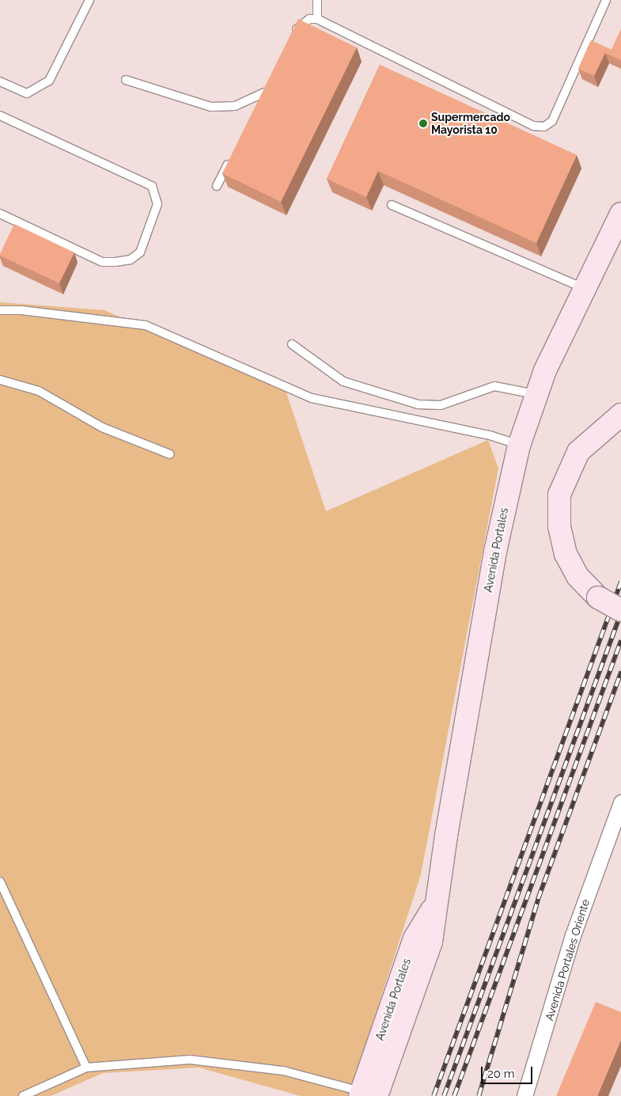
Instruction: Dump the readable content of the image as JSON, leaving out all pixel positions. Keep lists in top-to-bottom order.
{
  "streets": {
    "main road": ["Avenida Portales"],
    "street": ["Avenida Portales Oriente"]
  },
  "places": ["Supermercado Mayorista 10"],
  "scale_bar": "20 m"
}
